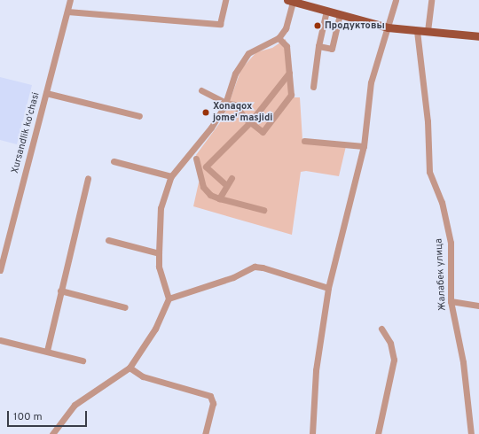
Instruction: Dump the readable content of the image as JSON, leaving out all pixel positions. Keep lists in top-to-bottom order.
{
  "streets": {
    "street": ["Xursandlik koʻchasi", "Жалабек улица"]
  },
  "places": ["Продуктовы", "Xonaqox jome' masjidi"],
  "scale_bar": "100 m"
}
